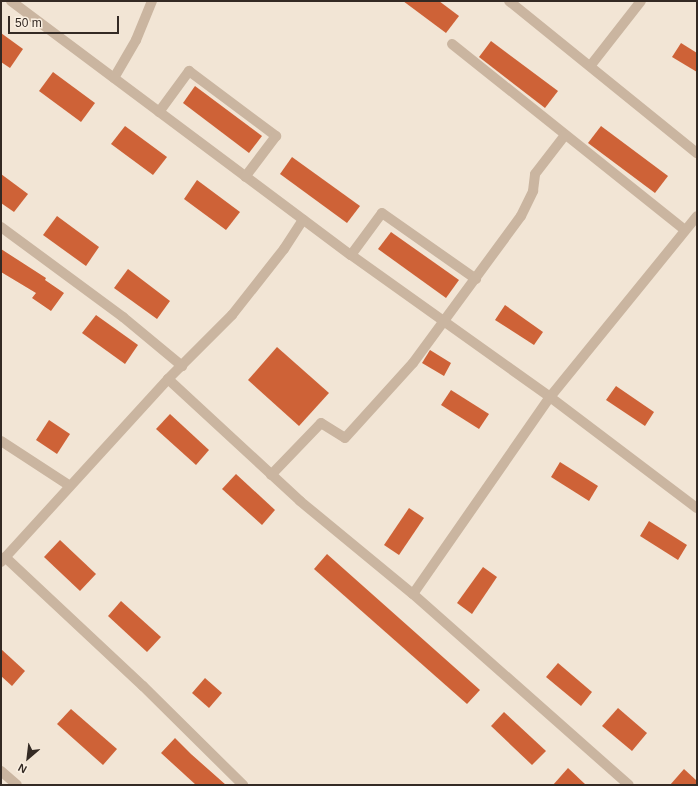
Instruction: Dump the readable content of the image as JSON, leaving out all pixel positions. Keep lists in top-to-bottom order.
{
  "scale_bar": "50 m",
  "north": "bottom left"
}
